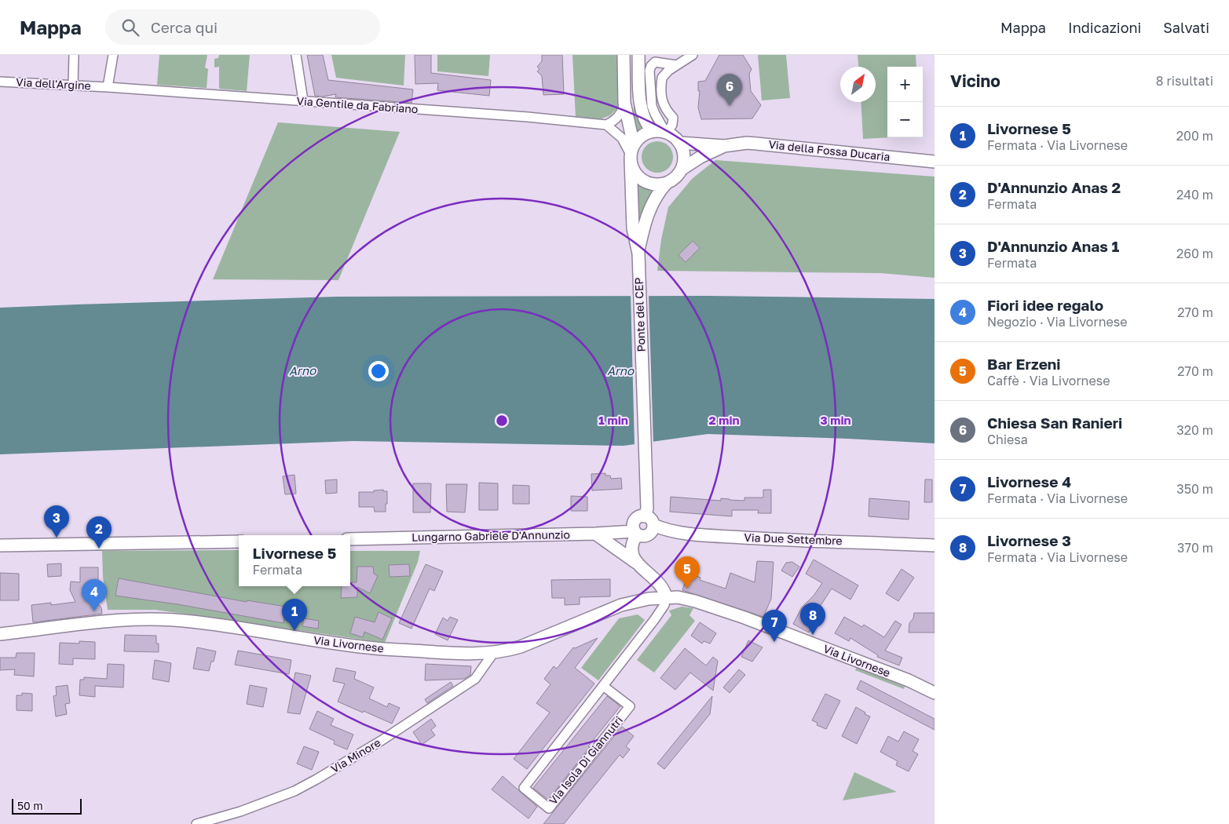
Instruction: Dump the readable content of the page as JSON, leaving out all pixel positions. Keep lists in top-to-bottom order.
{
  "streets": {
    "main road": [
      "Via della Fossa Ducaria",
      "Ponte del CEP",
      "Lungarno Gabriele D'Annunzio",
      "Via Due Settembre",
      "Via Livornese"
    ],
    "street": [
      "Via dell'Argine",
      "Via Gentile da Fabriano",
      "Via Minore",
      "Via Isola Di Giannutri"
    ]
  },
  "crossings": [
    ["Via dell'Argine", "Via Gentile da Fabriano"],
    ["Via della Fossa Ducaria", "Ponte del CEP"],
    ["Ponte del CEP", "Lungarno Gabriele D'Annunzio"],
    ["Ponte del CEP", "Via Due Settembre"],
    ["Lungarno Gabriele D'Annunzio", "Via Due Settembre"],
    ["Via Livornese", "Via Minore"],
    ["Via Livornese", "Via Isola Di Giannutri"]
  ],
  "water": ["Arno"],
  "scale_bar": "50 m",
  "north": "top right",
  "page": {
    "header": "Mappa",
    "search": "Cerca qui",
    "nav": ["Mappa", "Indicazioni", "Salvati"],
    "heading": ["Vicino", "8 risultati"],
    "map_buttons": ["+", "−"],
    "pins": [
      "6",
      "3",
      "2",
      "5",
      "4",
      "1",
      "8",
      "7"
    ],
    "list": [
      {
        "mark": "1",
        "name": "Livornese 5",
        "note": "Fermata · Via Livornese",
        "value": "200 m"
      },
      {
        "mark": "2",
        "name": "D'Annunzio Anas 2",
        "note": "Fermata",
        "value": "240 m"
      },
      {
        "mark": "3",
        "name": "D'Annunzio Anas 1",
        "note": "Fermata",
        "value": "260 m"
      },
      {
        "mark": "4",
        "name": "Fiori idee regalo",
        "note": "Negozio · Via Livornese",
        "value": "270 m"
      },
      {
        "mark": "5",
        "name": "Bar Erzeni",
        "note": "Caffè · Via Livornese",
        "value": "270 m"
      },
      {
        "mark": "6",
        "name": "Chiesa San Ranieri",
        "note": "Chiesa",
        "value": "320 m"
      },
      {
        "mark": "7",
        "name": "Livornese 4",
        "note": "Fermata · Via Livornese",
        "value": "350 m"
      },
      {
        "mark": "8",
        "name": "Livornese 3",
        "note": "Fermata · Via Livornese",
        "value": "370 m"
      }
    ],
    "popup": ["Livornese 5", "Fermata"],
    "scale": "50 m"
  },
  "rings": ["1 min", "2 min", "3 min"]
}
